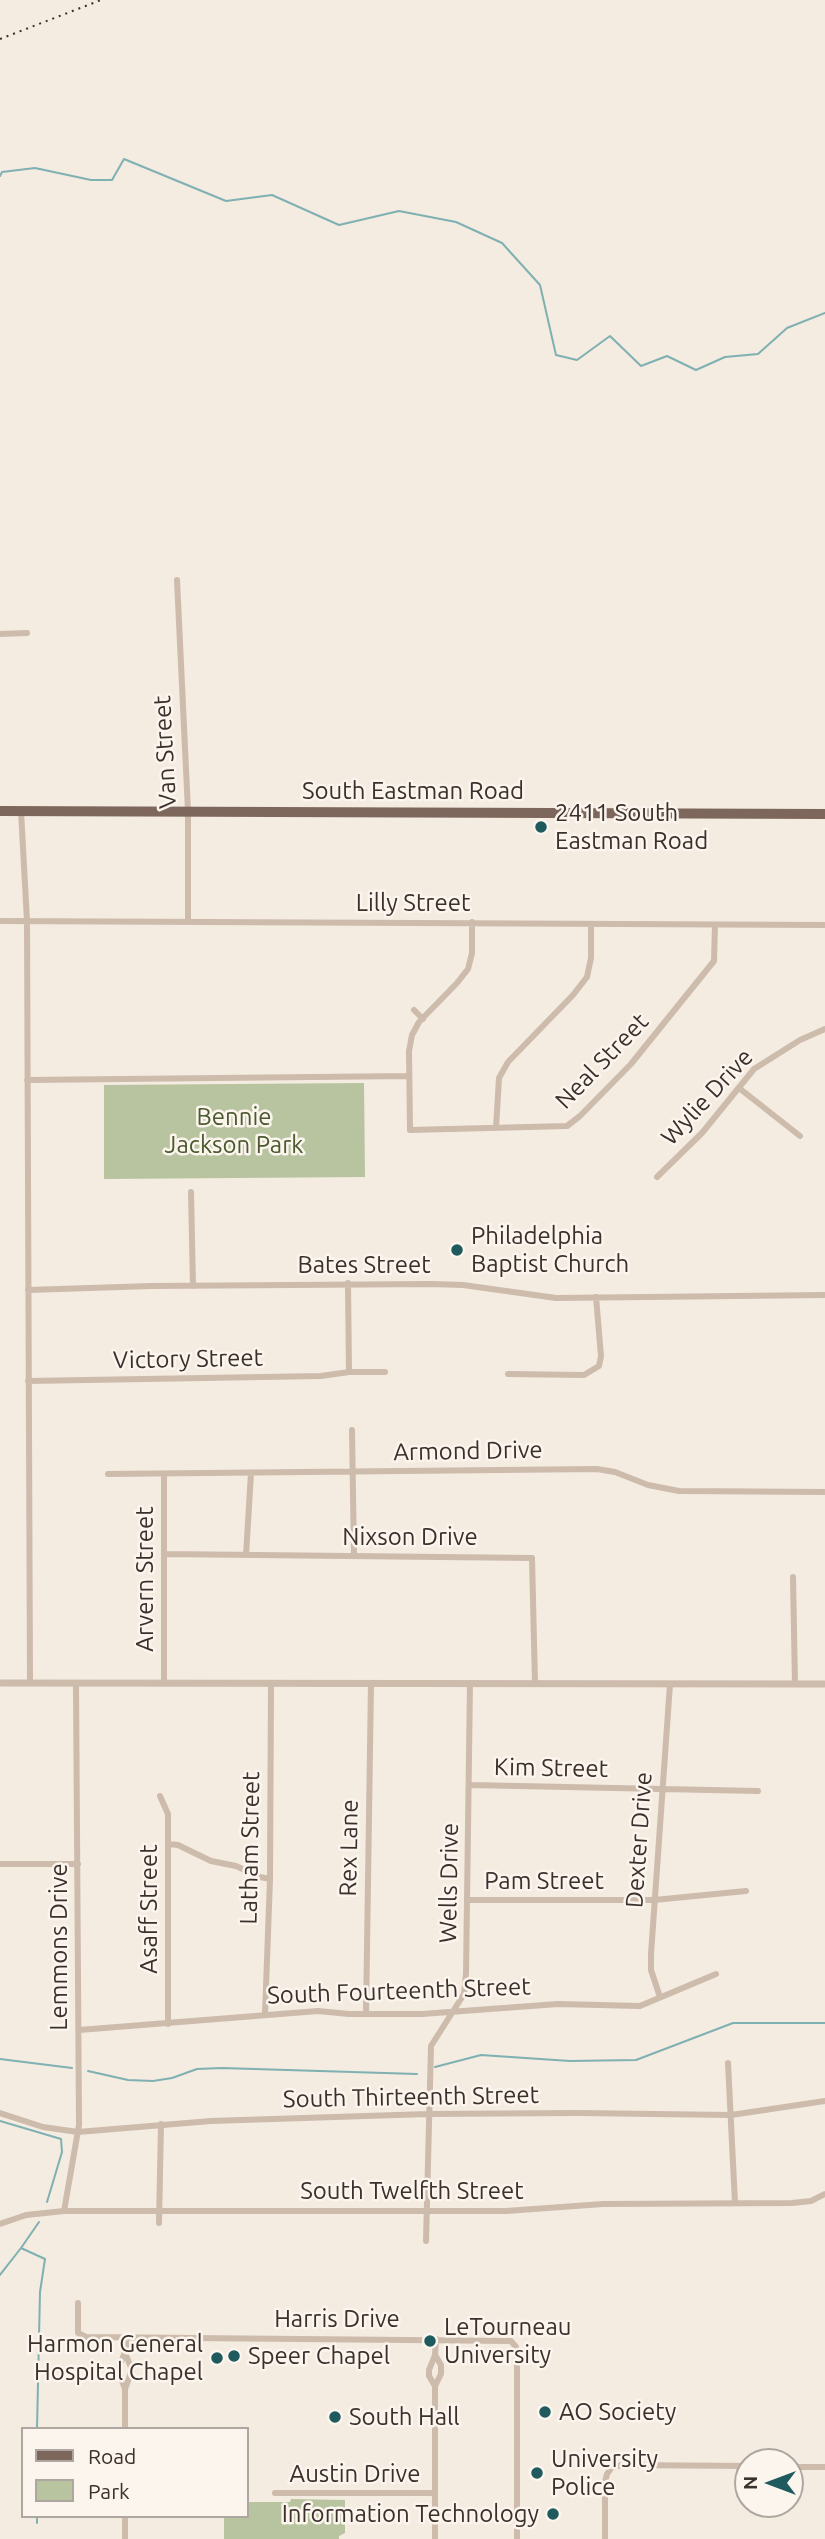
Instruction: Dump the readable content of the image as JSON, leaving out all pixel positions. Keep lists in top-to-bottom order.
{
  "streets": {
    "main road": ["South Eastman Road"],
    "street": [
      "Van Street",
      "Lilly Street",
      "Neal Street",
      "Wylie Drive",
      "Bates Street",
      "Victory Street",
      "Armond Drive",
      "Nixson Drive",
      "Arvern Street",
      "Kim Street",
      "Dexter Drive",
      "Latham Street",
      "Rex Lane",
      "Pam Street",
      "Wells Drive",
      "Asaff Street",
      "Lemmons Drive",
      "South Fourteenth Street",
      "South Thirteenth Street",
      "South Twelfth Street",
      "Harris Drive",
      "Austin Drive"
    ]
  },
  "crossings": [
    ["Van Street", "South Eastman Road"],
    ["Van Street", "Lilly Street"],
    ["Lilly Street", "Neal Street"],
    ["Armond Drive", "Arvern Street"],
    ["Nixson Drive", "Arvern Street"],
    ["Kim Street", "Dexter Drive"],
    ["Kim Street", "Wells Drive"],
    ["Dexter Drive", "Pam Street"],
    ["Dexter Drive", "South Fourteenth Street"],
    ["Latham Street", "South Fourteenth Street"],
    ["Rex Lane", "South Fourteenth Street"],
    ["Pam Street", "Wells Drive"],
    ["Wells Drive", "South Fourteenth Street"],
    ["Wells Drive", "South Thirteenth Street"],
    ["Wells Drive", "South Twelfth Street"],
    ["Asaff Street", "South Fourteenth Street"],
    ["Lemmons Drive", "South Fourteenth Street"],
    ["Lemmons Drive", "South Thirteenth Street"],
    ["Lemmons Drive", "South Twelfth Street"]
  ],
  "parks": ["Bennie Jackson Park"],
  "places": [
    "2411 South Eastman Road",
    "Philadelphia Baptist Church",
    "LeTourneau University",
    "Speer Chapel",
    "Harmon General Hospital Chapel",
    "AO Society",
    "South Hall",
    "University Police",
    "Information Technology"
  ],
  "legend": ["Road", "Park"],
  "north": "left"
}
